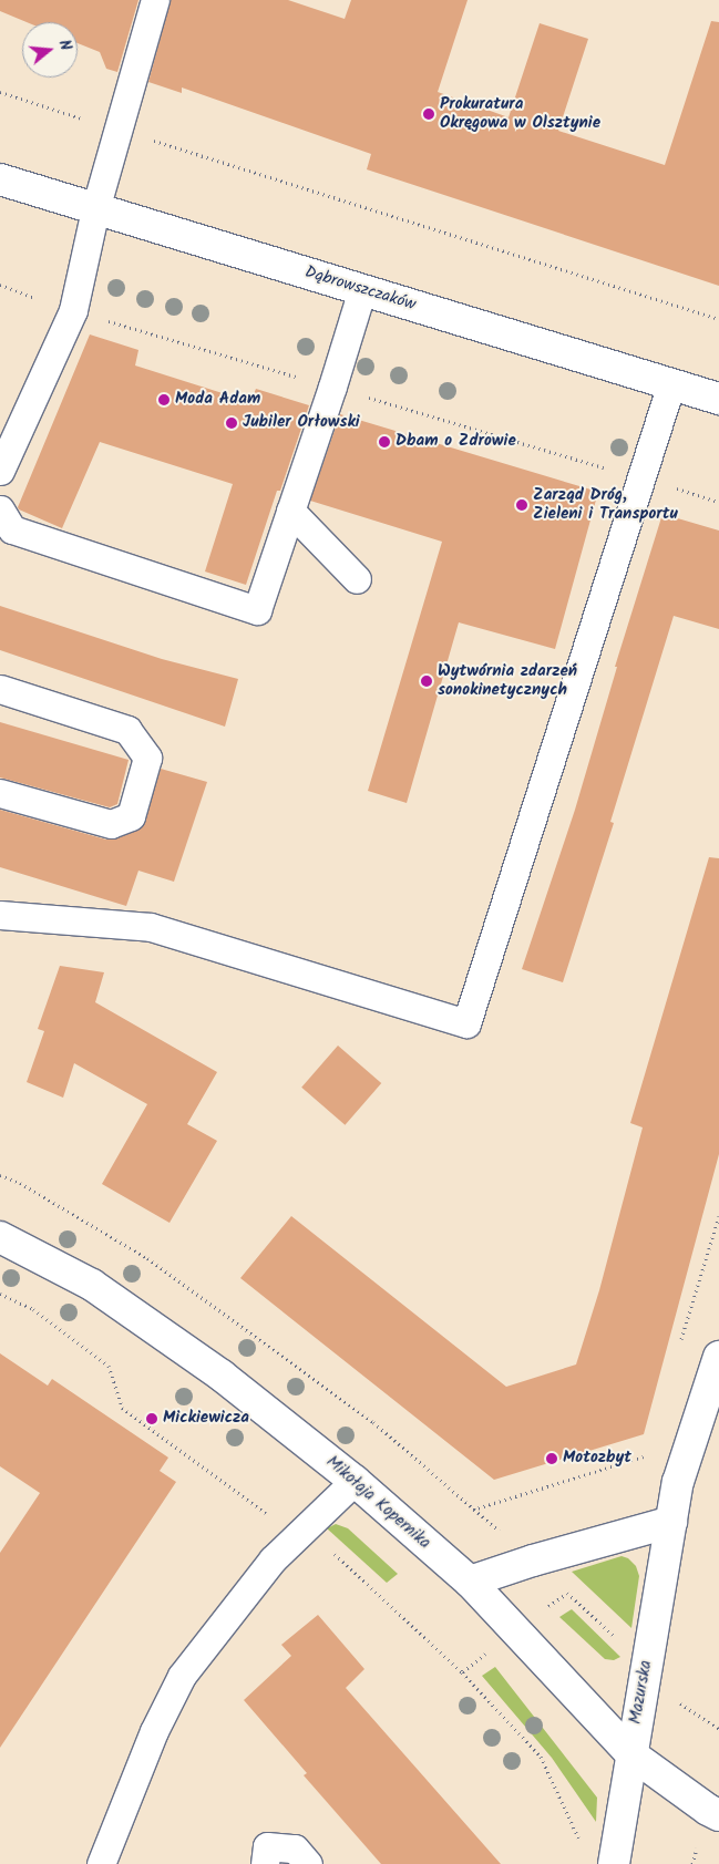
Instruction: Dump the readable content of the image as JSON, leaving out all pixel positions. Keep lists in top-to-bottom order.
{
  "streets": {
    "street": ["Dąbrowszczaków", "Mikołaja Kopernika", "Mazurska"]
  },
  "crossings": [
    ["Mikołaja Kopernika", "Mazurska"]
  ],
  "places": [
    "Prokuratura Okręgowa w Olsztynie",
    "Moda Adam",
    "Jubiler Orłowski",
    "Dbam o Zdrowie",
    "Zarząd Dróg, Zieleni i Transportu",
    "Wytwórnia zdarzeń sonokinetycznych",
    "Mickiewicza",
    "Motozbyt"
  ],
  "north": "right"
}
